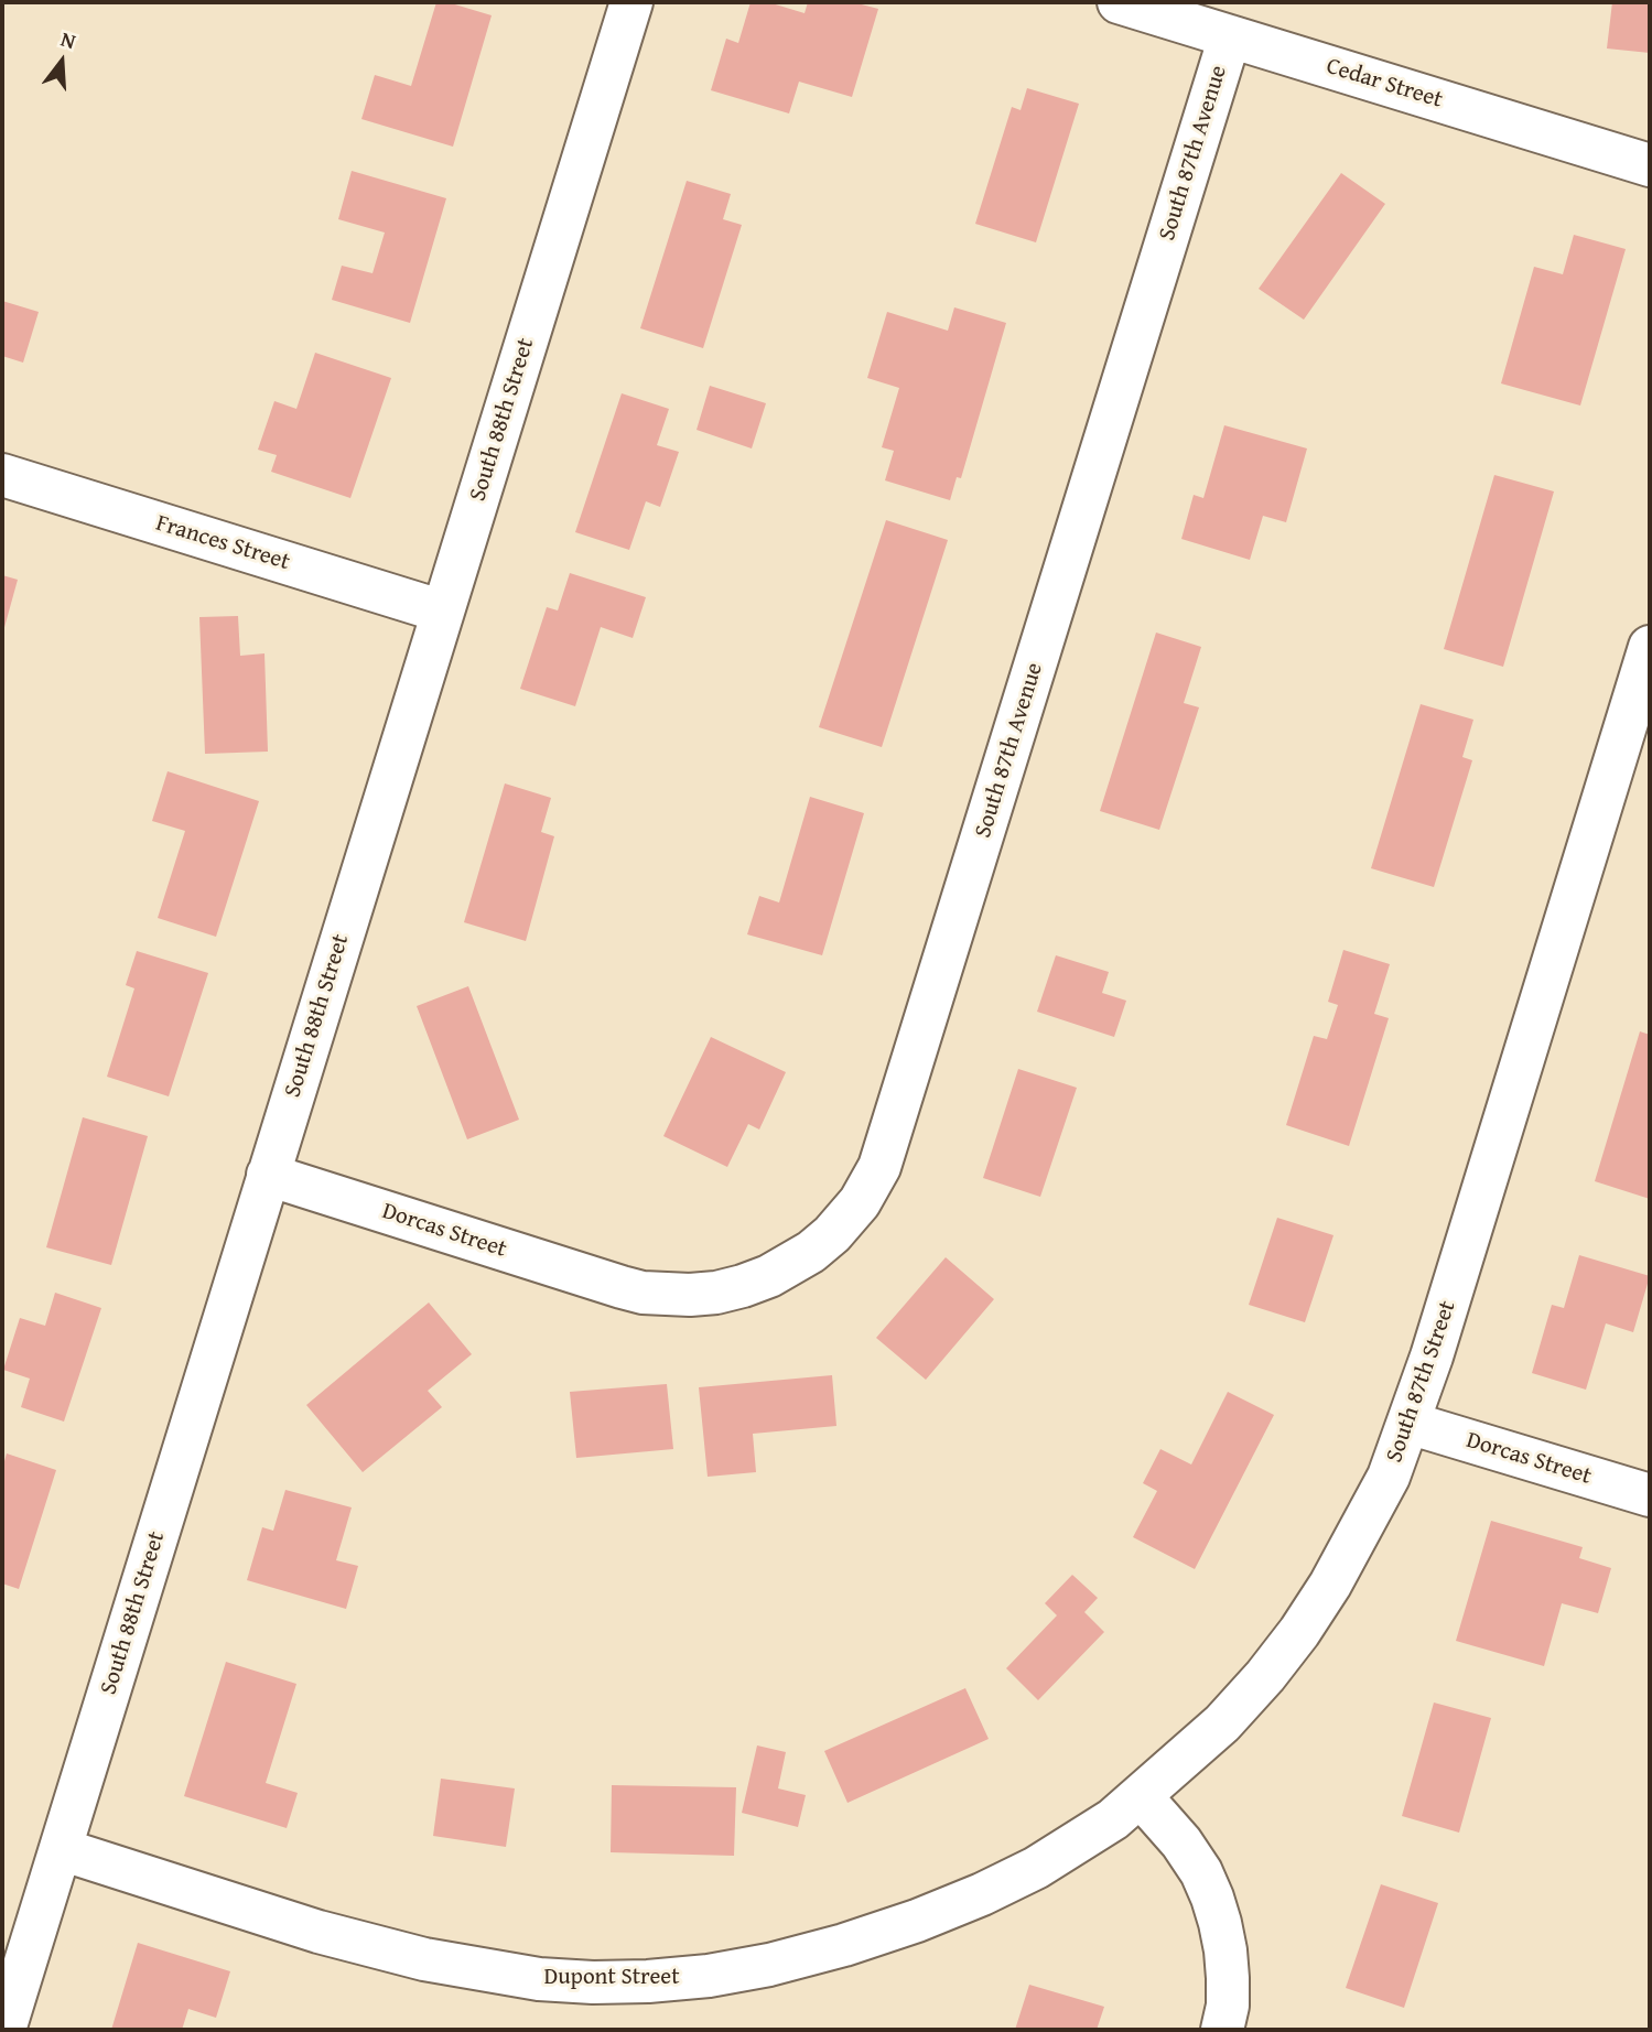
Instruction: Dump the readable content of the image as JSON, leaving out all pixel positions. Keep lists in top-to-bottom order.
{
  "streets": {
    "street": [
      "Cedar Street",
      "South 87th Avenue",
      "South 88th Street",
      "Frances Street",
      "Dorcas Street",
      "South 87th Street",
      "Dupont Street"
    ]
  },
  "crossings": [
    ["Cedar Street", "South 87th Avenue"],
    ["South 87th Avenue", "Dorcas Street"],
    ["South 88th Street", "Frances Street"],
    ["South 88th Street", "Dorcas Street"],
    ["South 88th Street", "Dupont Street"],
    ["Dorcas Street", "South 87th Street"],
    ["South 87th Street", "Dupont Street"]
  ],
  "north": "top"
}
